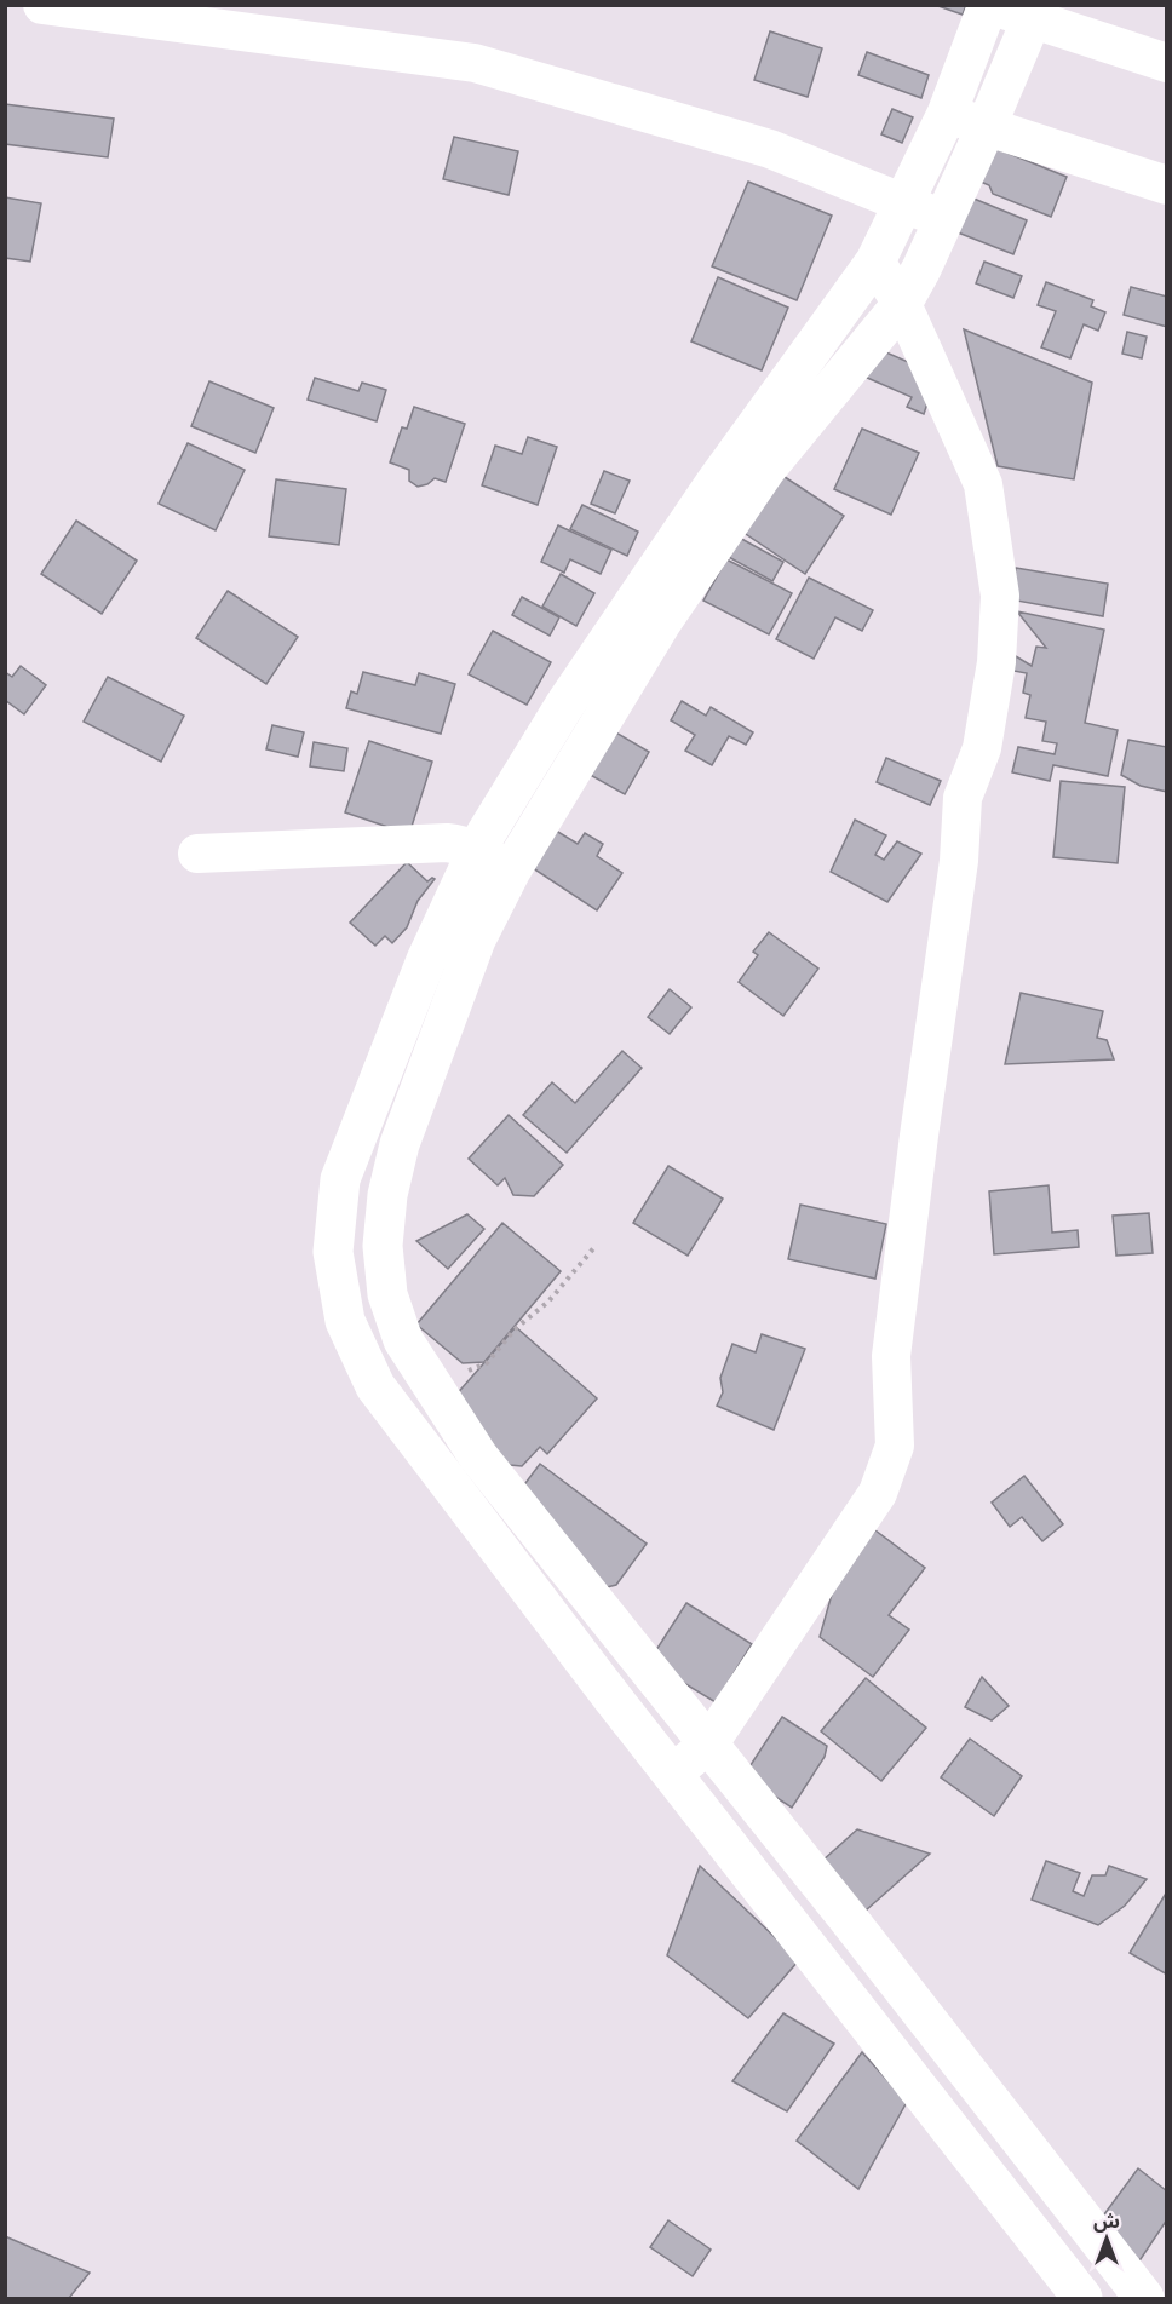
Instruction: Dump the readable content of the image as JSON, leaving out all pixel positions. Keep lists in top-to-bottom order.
{
  "north": "top"
}
